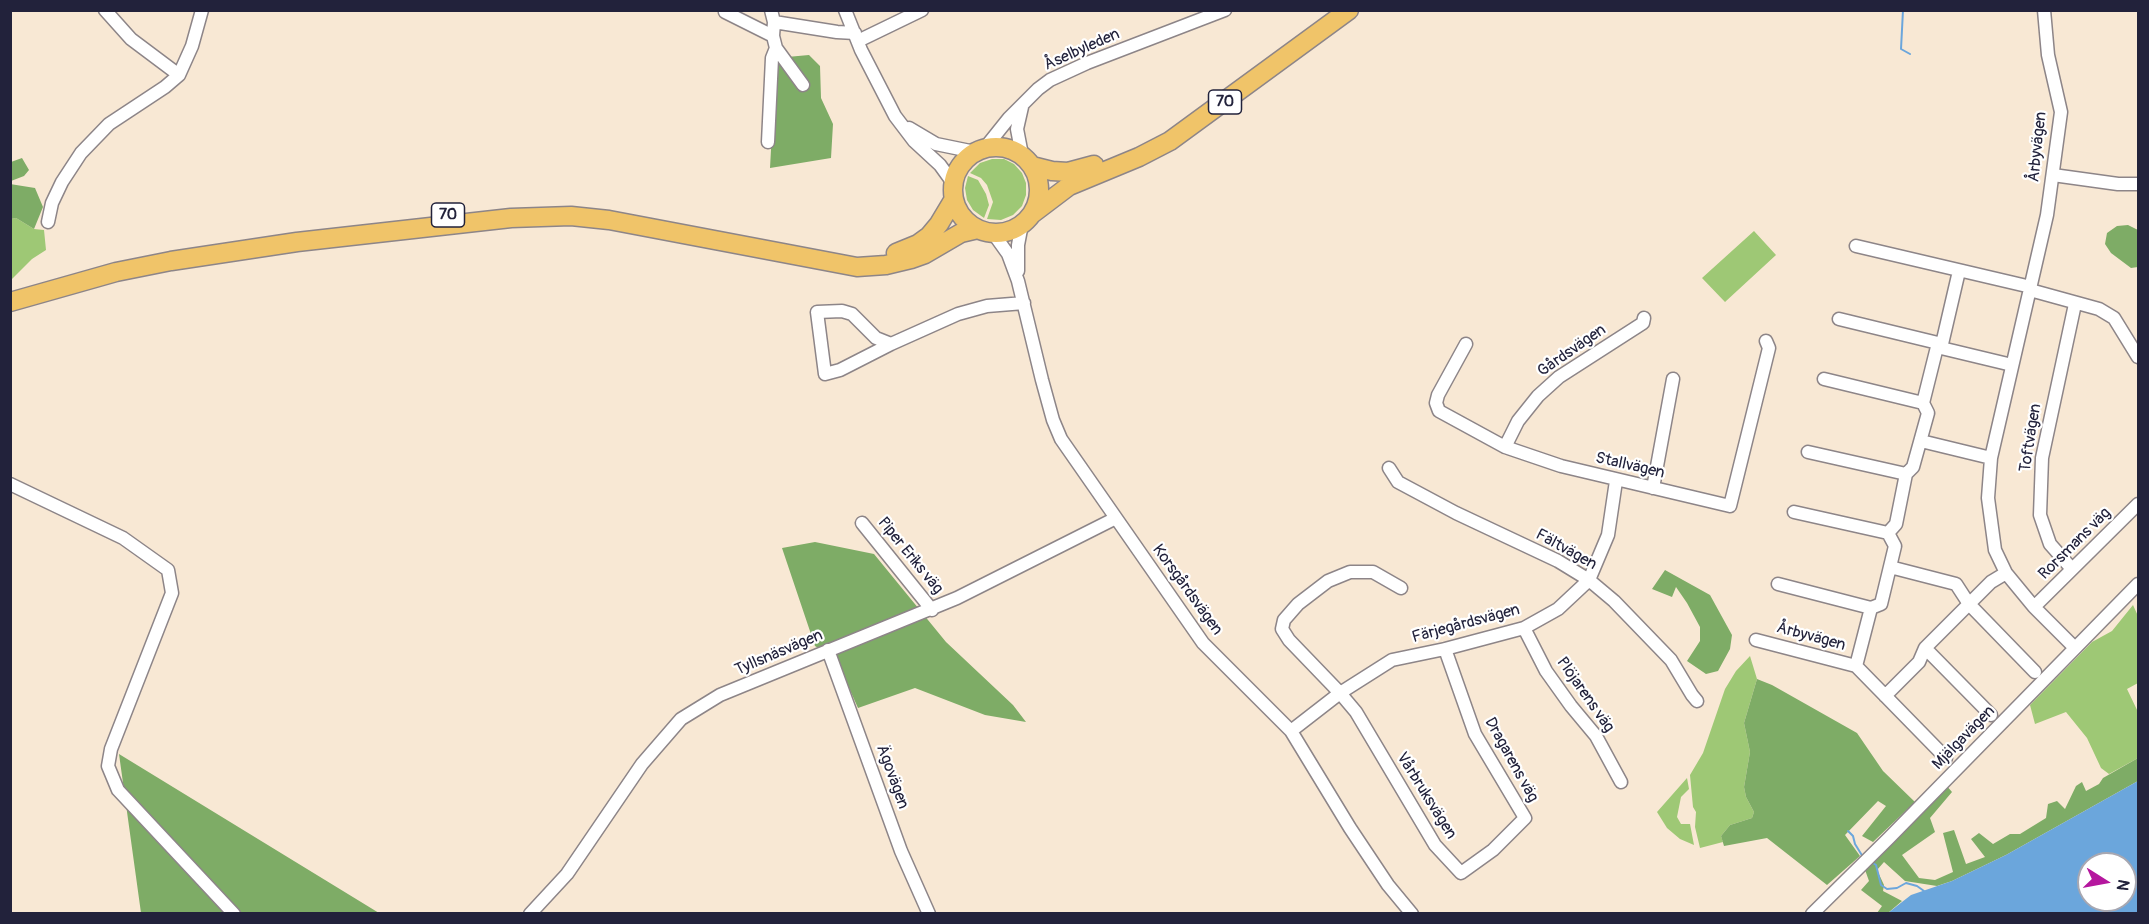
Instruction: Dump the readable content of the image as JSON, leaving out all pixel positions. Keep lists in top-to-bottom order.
{
  "streets": {
    "highway": ["70"],
    "street": [
      "Åselbyleden",
      "Årbyvägen",
      "Gårdsvägen",
      "Toftvägen",
      "Stallvägen",
      "Rorsmans väg",
      "Fältvägen",
      "Piper Eriks väg",
      "Korsgårdsvägen",
      "Färjegårdsvägen",
      "Tyllsnäsvägen",
      "Plöjarens väg",
      "Mjälgavägen",
      "Dragarens väg",
      "Ägovägen",
      "Vårbruksvägen"
    ]
  },
  "crossings": [
    ["Åselbyleden", "70"],
    ["Åselbyleden", "Korsgårdsvägen"],
    ["70", "Korsgårdsvägen"],
    ["Årbyvägen", "Rorsmans väg"],
    ["Årbyvägen", "Mjälgavägen"],
    ["Gårdsvägen", "Stallvägen"],
    ["Toftvägen", "Rorsmans väg"],
    ["Stallvägen", "Färjegårdsvägen"],
    ["Fältvägen", "Färjegårdsvägen"],
    ["Piper Eriks väg", "Tyllsnäsvägen"],
    ["Korsgårdsvägen", "Färjegårdsvägen"],
    ["Korsgårdsvägen", "Tyllsnäsvägen"],
    ["Färjegårdsvägen", "Plöjarens väg"],
    ["Färjegårdsvägen", "Dragarens väg"],
    ["Färjegårdsvägen", "Vårbruksvägen"],
    ["Tyllsnäsvägen", "Ägovägen"],
    ["Dragarens väg", "Vårbruksvägen"]
  ],
  "north": "right"
}
